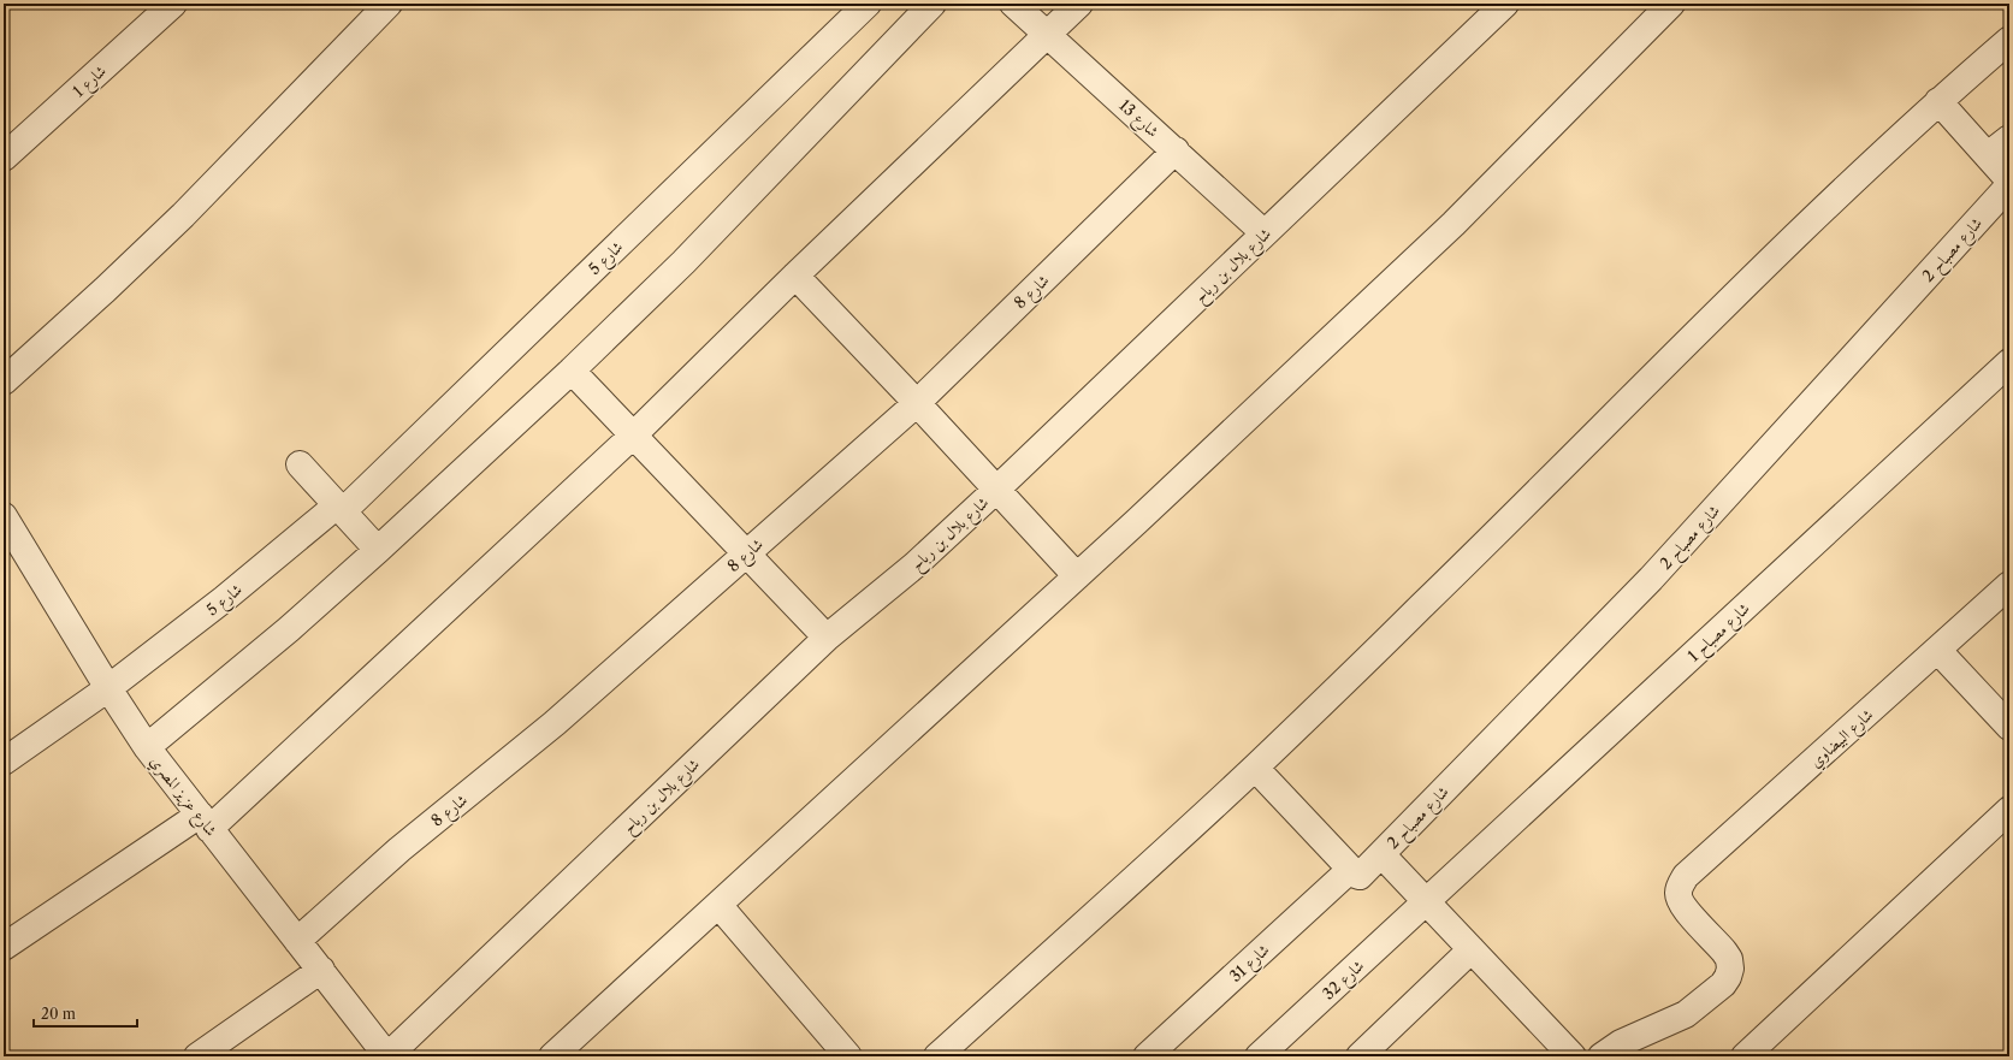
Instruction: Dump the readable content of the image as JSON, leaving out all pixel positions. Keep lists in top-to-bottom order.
{
  "streets": {
    "street": [
      "شارع 1",
      "شارع 13",
      "شارع مصباح 2",
      "شارع 5",
      "شارع بلال بن رباح",
      "شارع 8",
      "شارع مصباح 1",
      "شارع البيضاوي",
      "شارع عزيز المصري",
      "شارع 31",
      "شارع 32"
    ]
  },
  "crossings": [
    ["شارع 13", "شارع بلال بن رباح"],
    ["شارع 13", "شارع 8"],
    ["شارع مصباح 2", "شارع 31"],
    ["شارع 5", "شارع عزيز المصري"],
    ["شارع بلال بن رباح", "شارع عزيز المصري"],
    ["شارع 8", "شارع عزيز المصري"],
    ["شارع مصباح 1", "شارع 32"]
  ],
  "scale_bar": "20 m"
}
